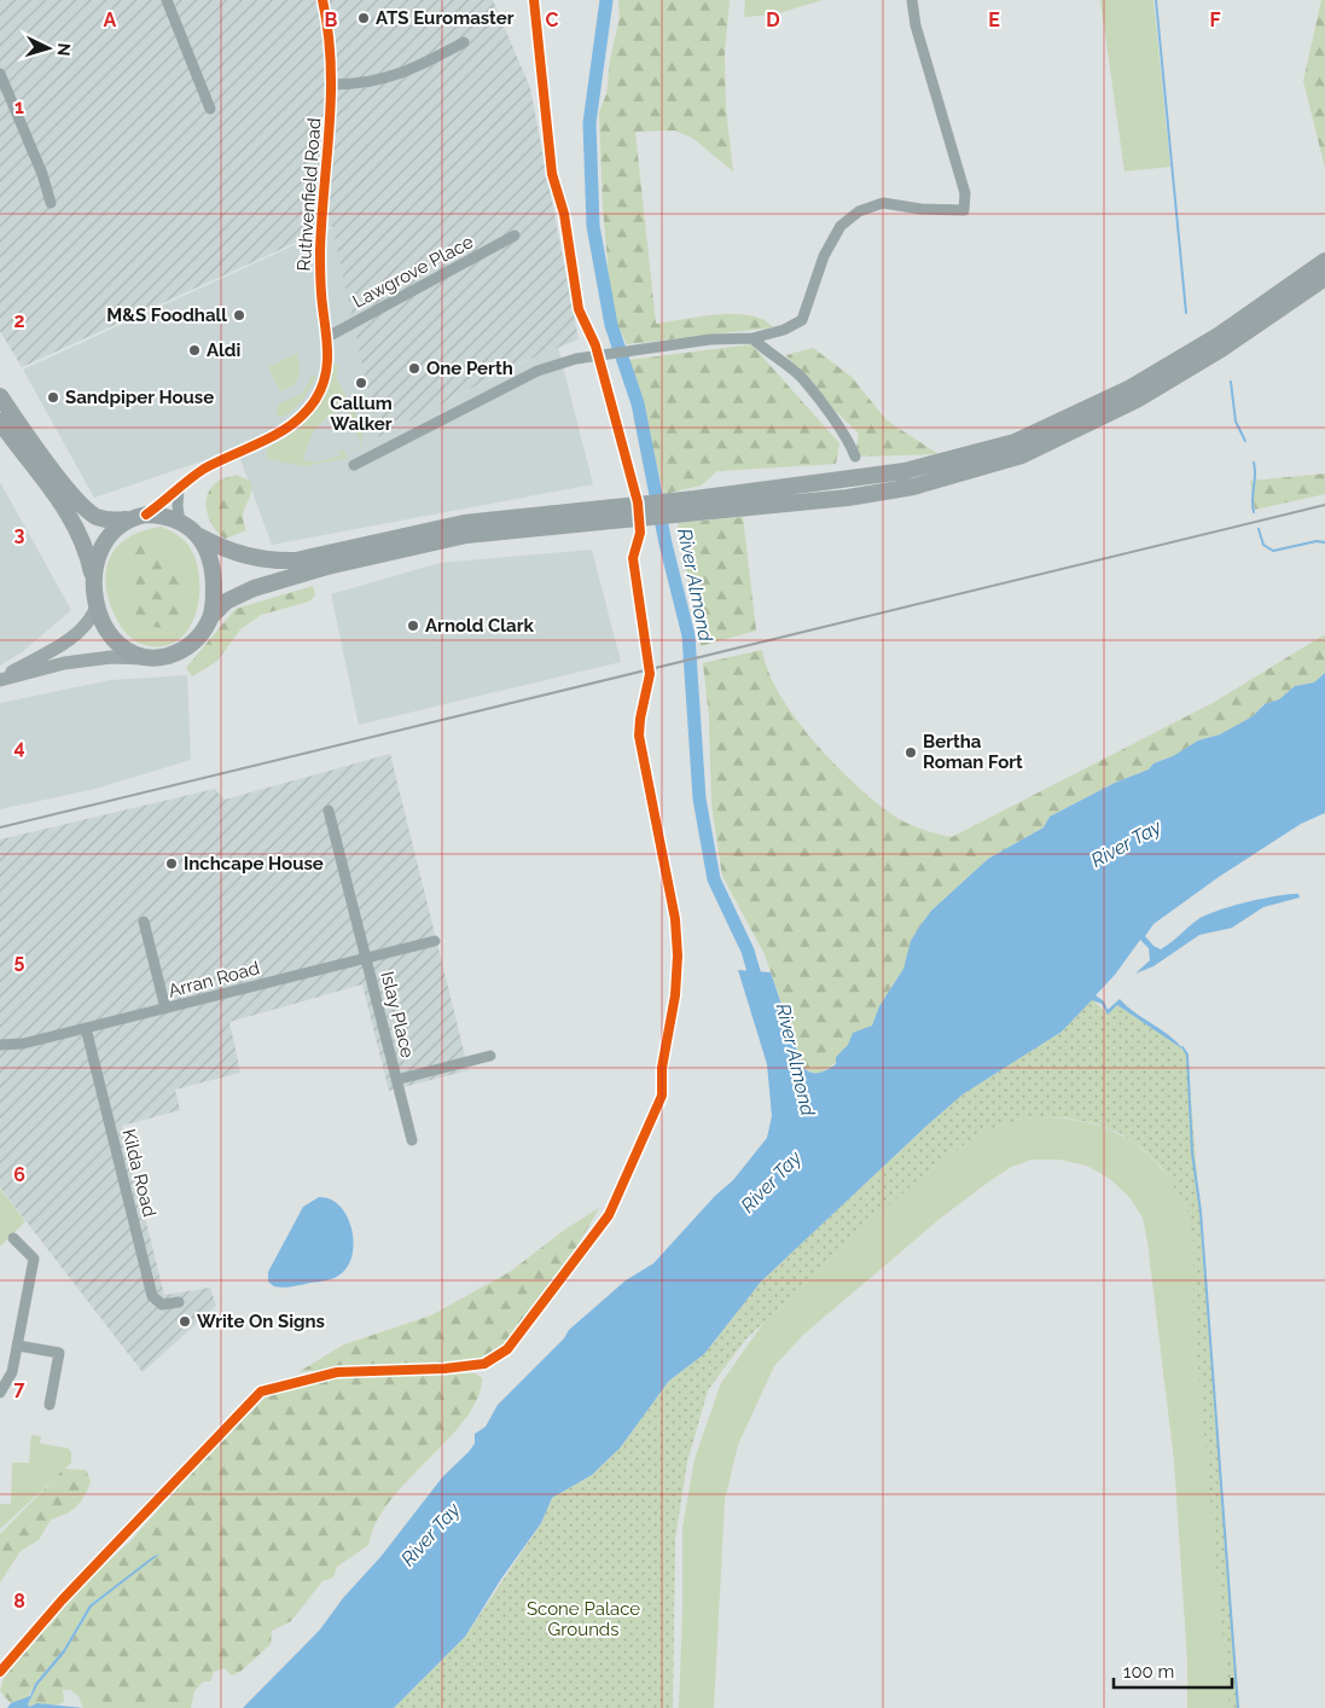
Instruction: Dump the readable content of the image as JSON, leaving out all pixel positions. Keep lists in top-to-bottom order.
{
  "streets": {
    "street": [
      "Ruthvenfield Road",
      "Lawgrove Place",
      "Arran Road",
      "Islay Place",
      "Kilda Road"
    ]
  },
  "crossings": [
    ["Ruthvenfield Road", "Lawgrove Place"],
    ["Arran Road", "Islay Place"],
    ["Arran Road", "Kilda Road"]
  ],
  "water": ["River Almond", "River Tay"],
  "parks": ["Scone Palace Grounds"],
  "places": [
    "ATS Euromaster",
    "M&S Foodhall",
    "Aldi",
    "One Perth",
    "Callum Walker",
    "Sandpiper House",
    "Arnold Clark",
    "Bertha Roman Fort",
    "Inchcape House",
    "Write On Signs"
  ],
  "scale_bar": "100 m",
  "north": "right",
  "grid": {
    "columns": [
      "A",
      "B",
      "C",
      "D",
      "E",
      "F"
    ],
    "rows": [
      "1",
      "2",
      "3",
      "4",
      "5",
      "6",
      "7",
      "8"
    ]
  }
}
